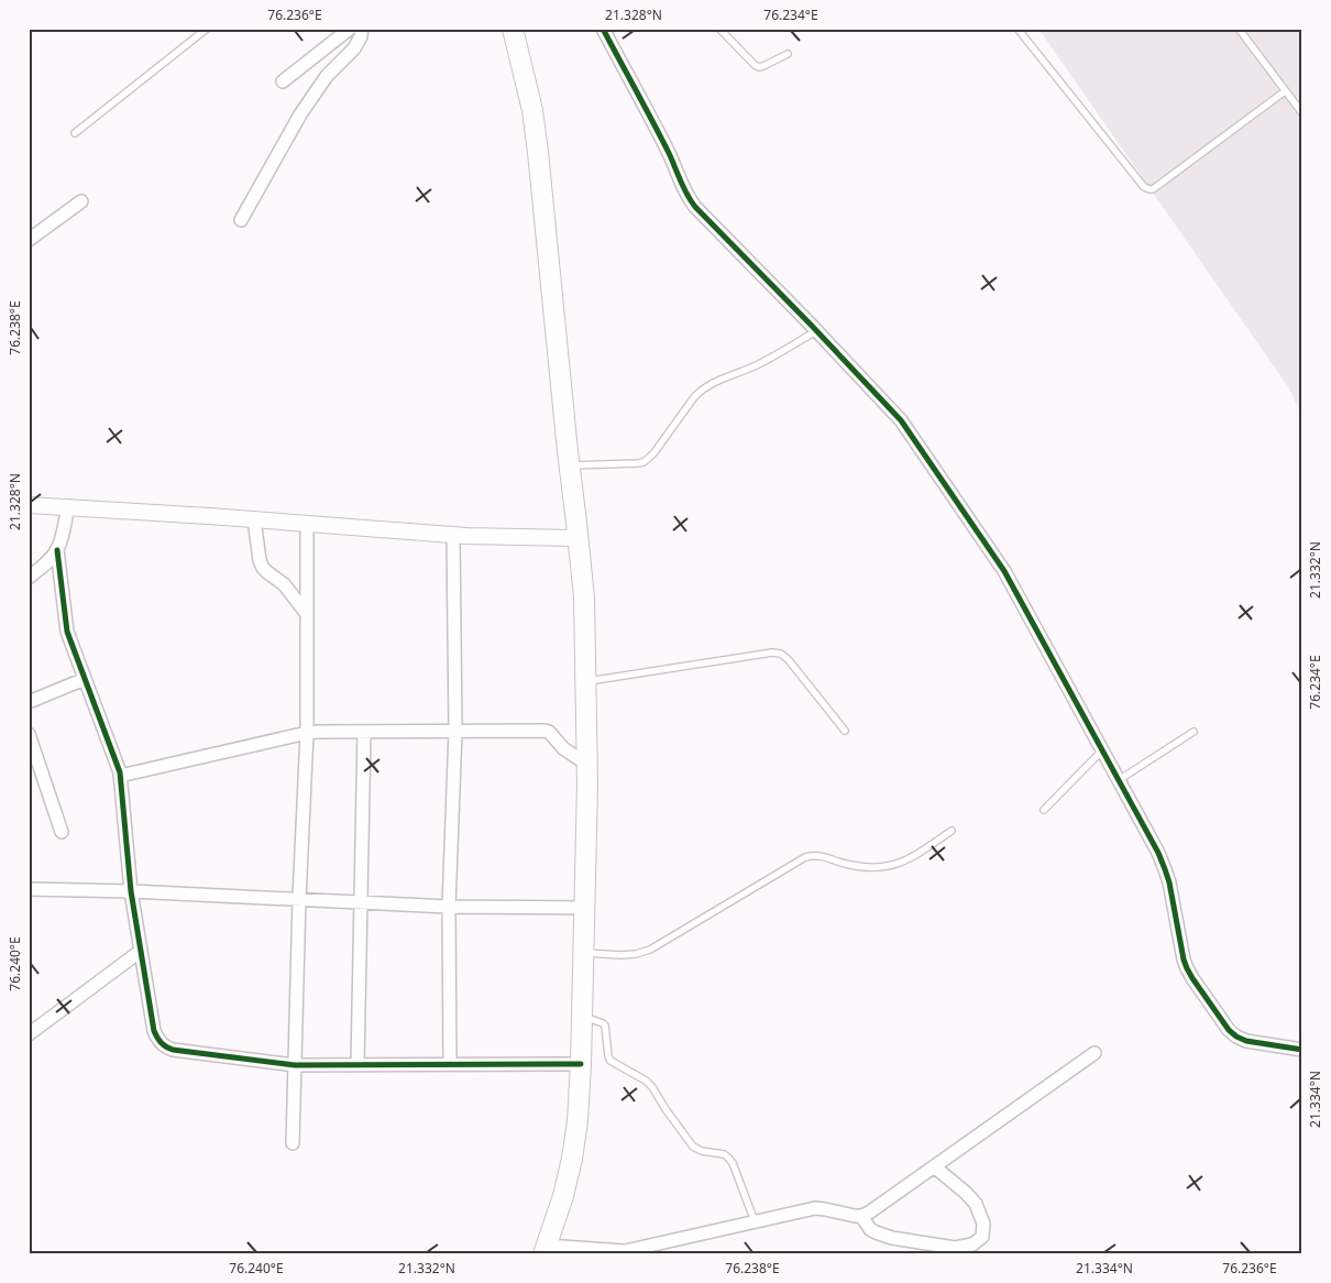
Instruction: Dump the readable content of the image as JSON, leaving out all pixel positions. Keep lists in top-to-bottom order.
{
  "coordinates": [
    "76.236°E",
    "21.328°N",
    "76.234°E",
    "76.238°E",
    "21.332°N",
    "76.240°E",
    "21.334°N"
  ]
}
